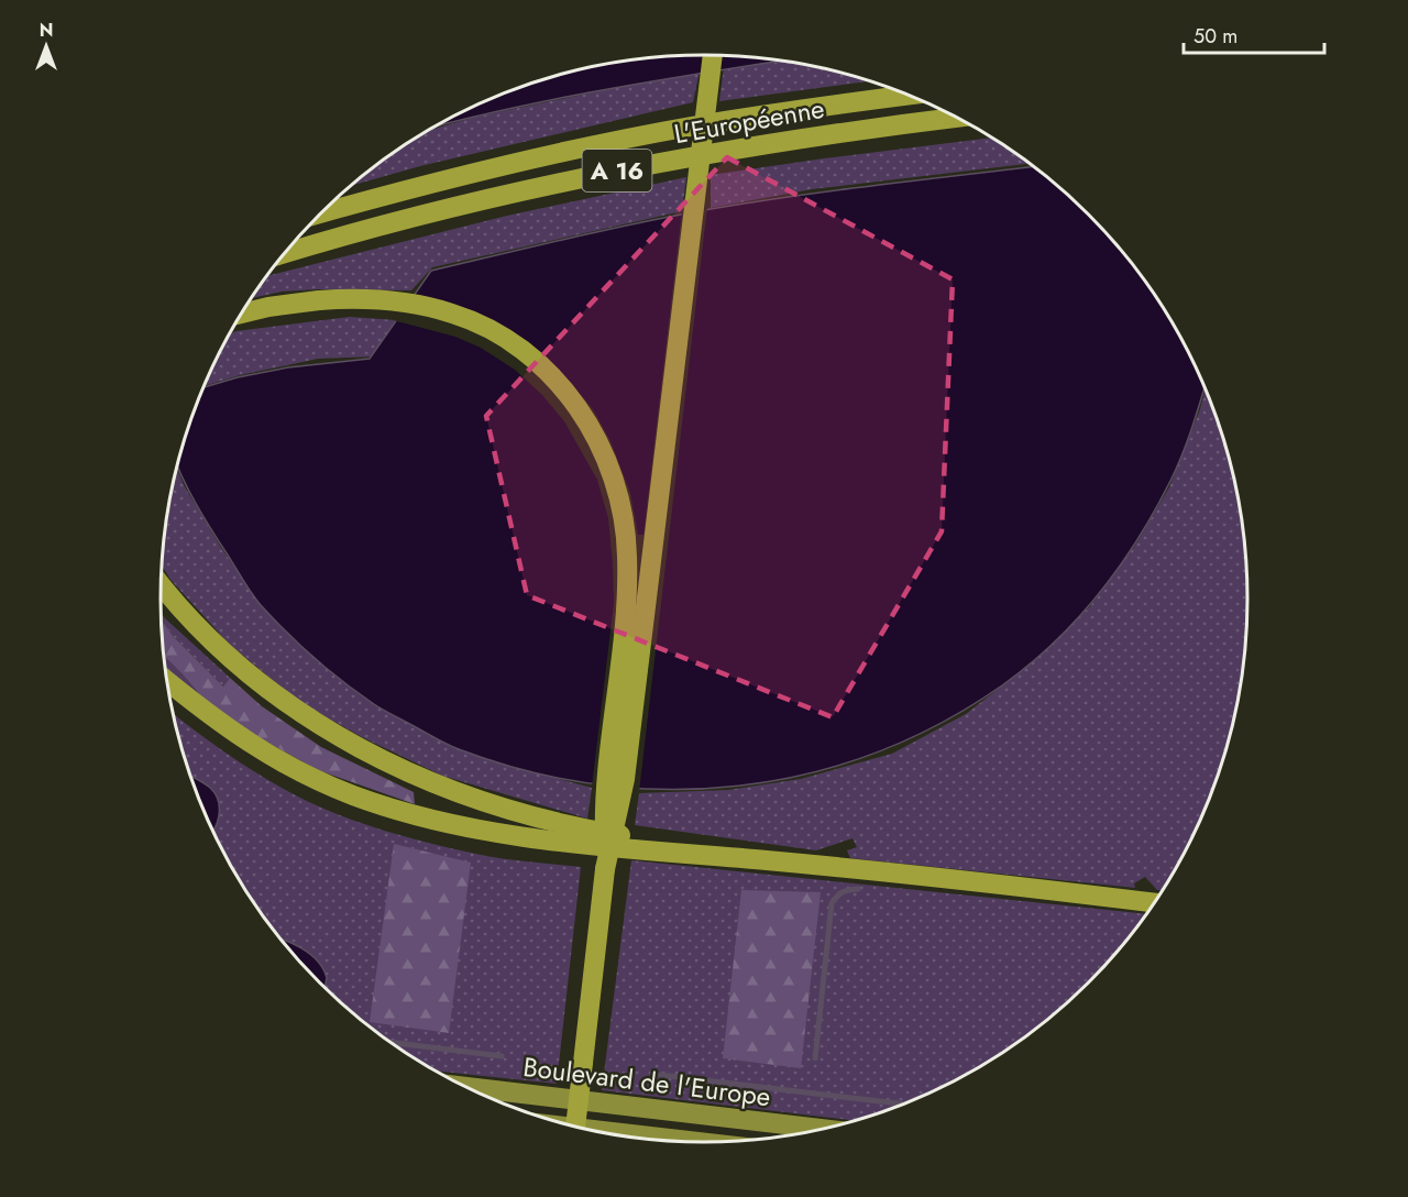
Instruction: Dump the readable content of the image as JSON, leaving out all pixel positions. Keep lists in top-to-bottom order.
{
  "streets": {
    "highway": ["L'Européenne", "A 16"],
    "main road": ["Boulevard de l'Europe"]
  },
  "scale_bar": "50 m",
  "north": "top"
}
